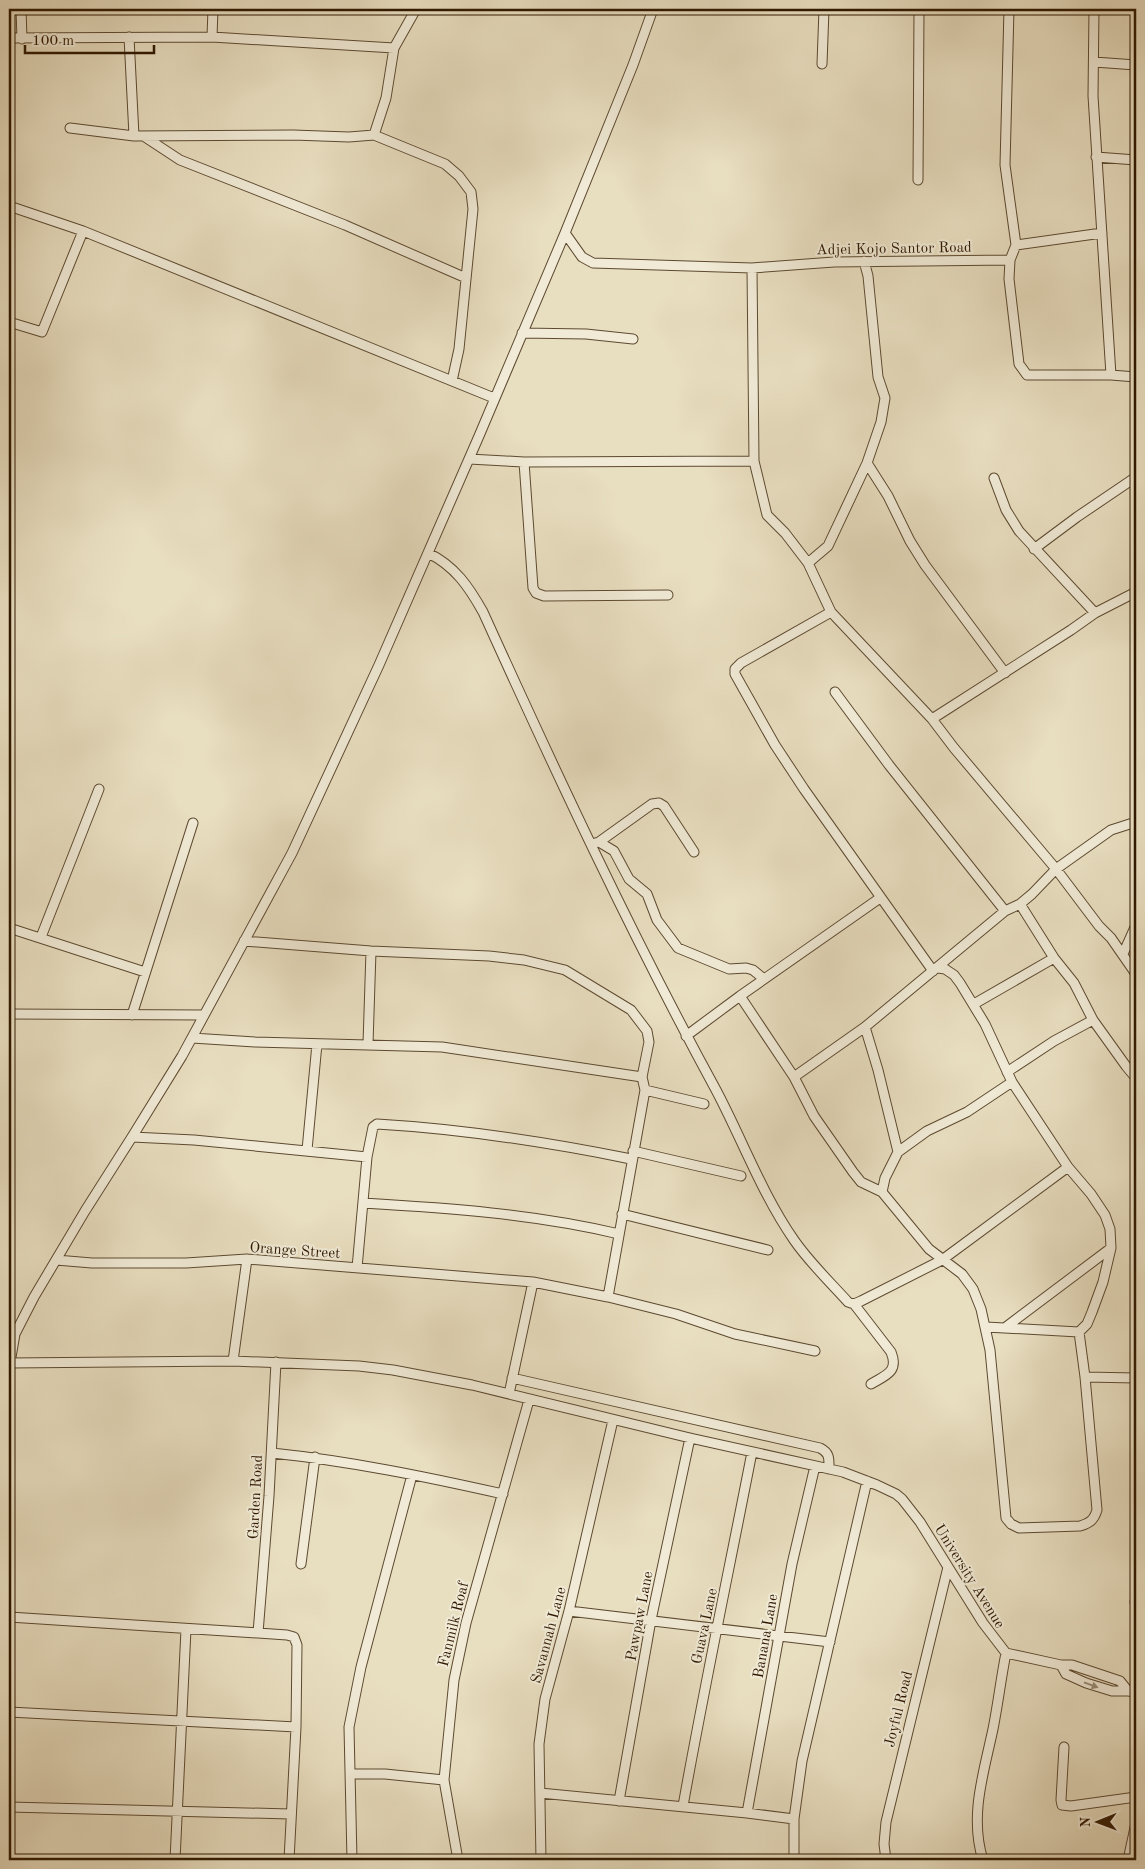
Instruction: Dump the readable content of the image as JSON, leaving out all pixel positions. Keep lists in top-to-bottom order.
{
  "streets": {
    "street": [
      "Adjei Kojo Santor Road",
      "Orange Street",
      "Garden Road",
      "University Avenue",
      "Pawpaw Lane",
      "Fanmilk Roaf",
      "Guava Lane",
      "Savannah Lane",
      "Banana Lane",
      "Joyful Road"
    ]
  },
  "crossings": [
    ["Garden Road", "University Avenue"],
    ["University Avenue", "Pawpaw Lane"],
    ["University Avenue", "Fanmilk Roaf"],
    ["University Avenue", "Guava Lane"],
    ["University Avenue", "Savannah Lane"],
    ["University Avenue", "Banana Lane"],
    ["University Avenue", "Joyful Road"]
  ],
  "scale_bar": "100 m",
  "north": "left"
}
